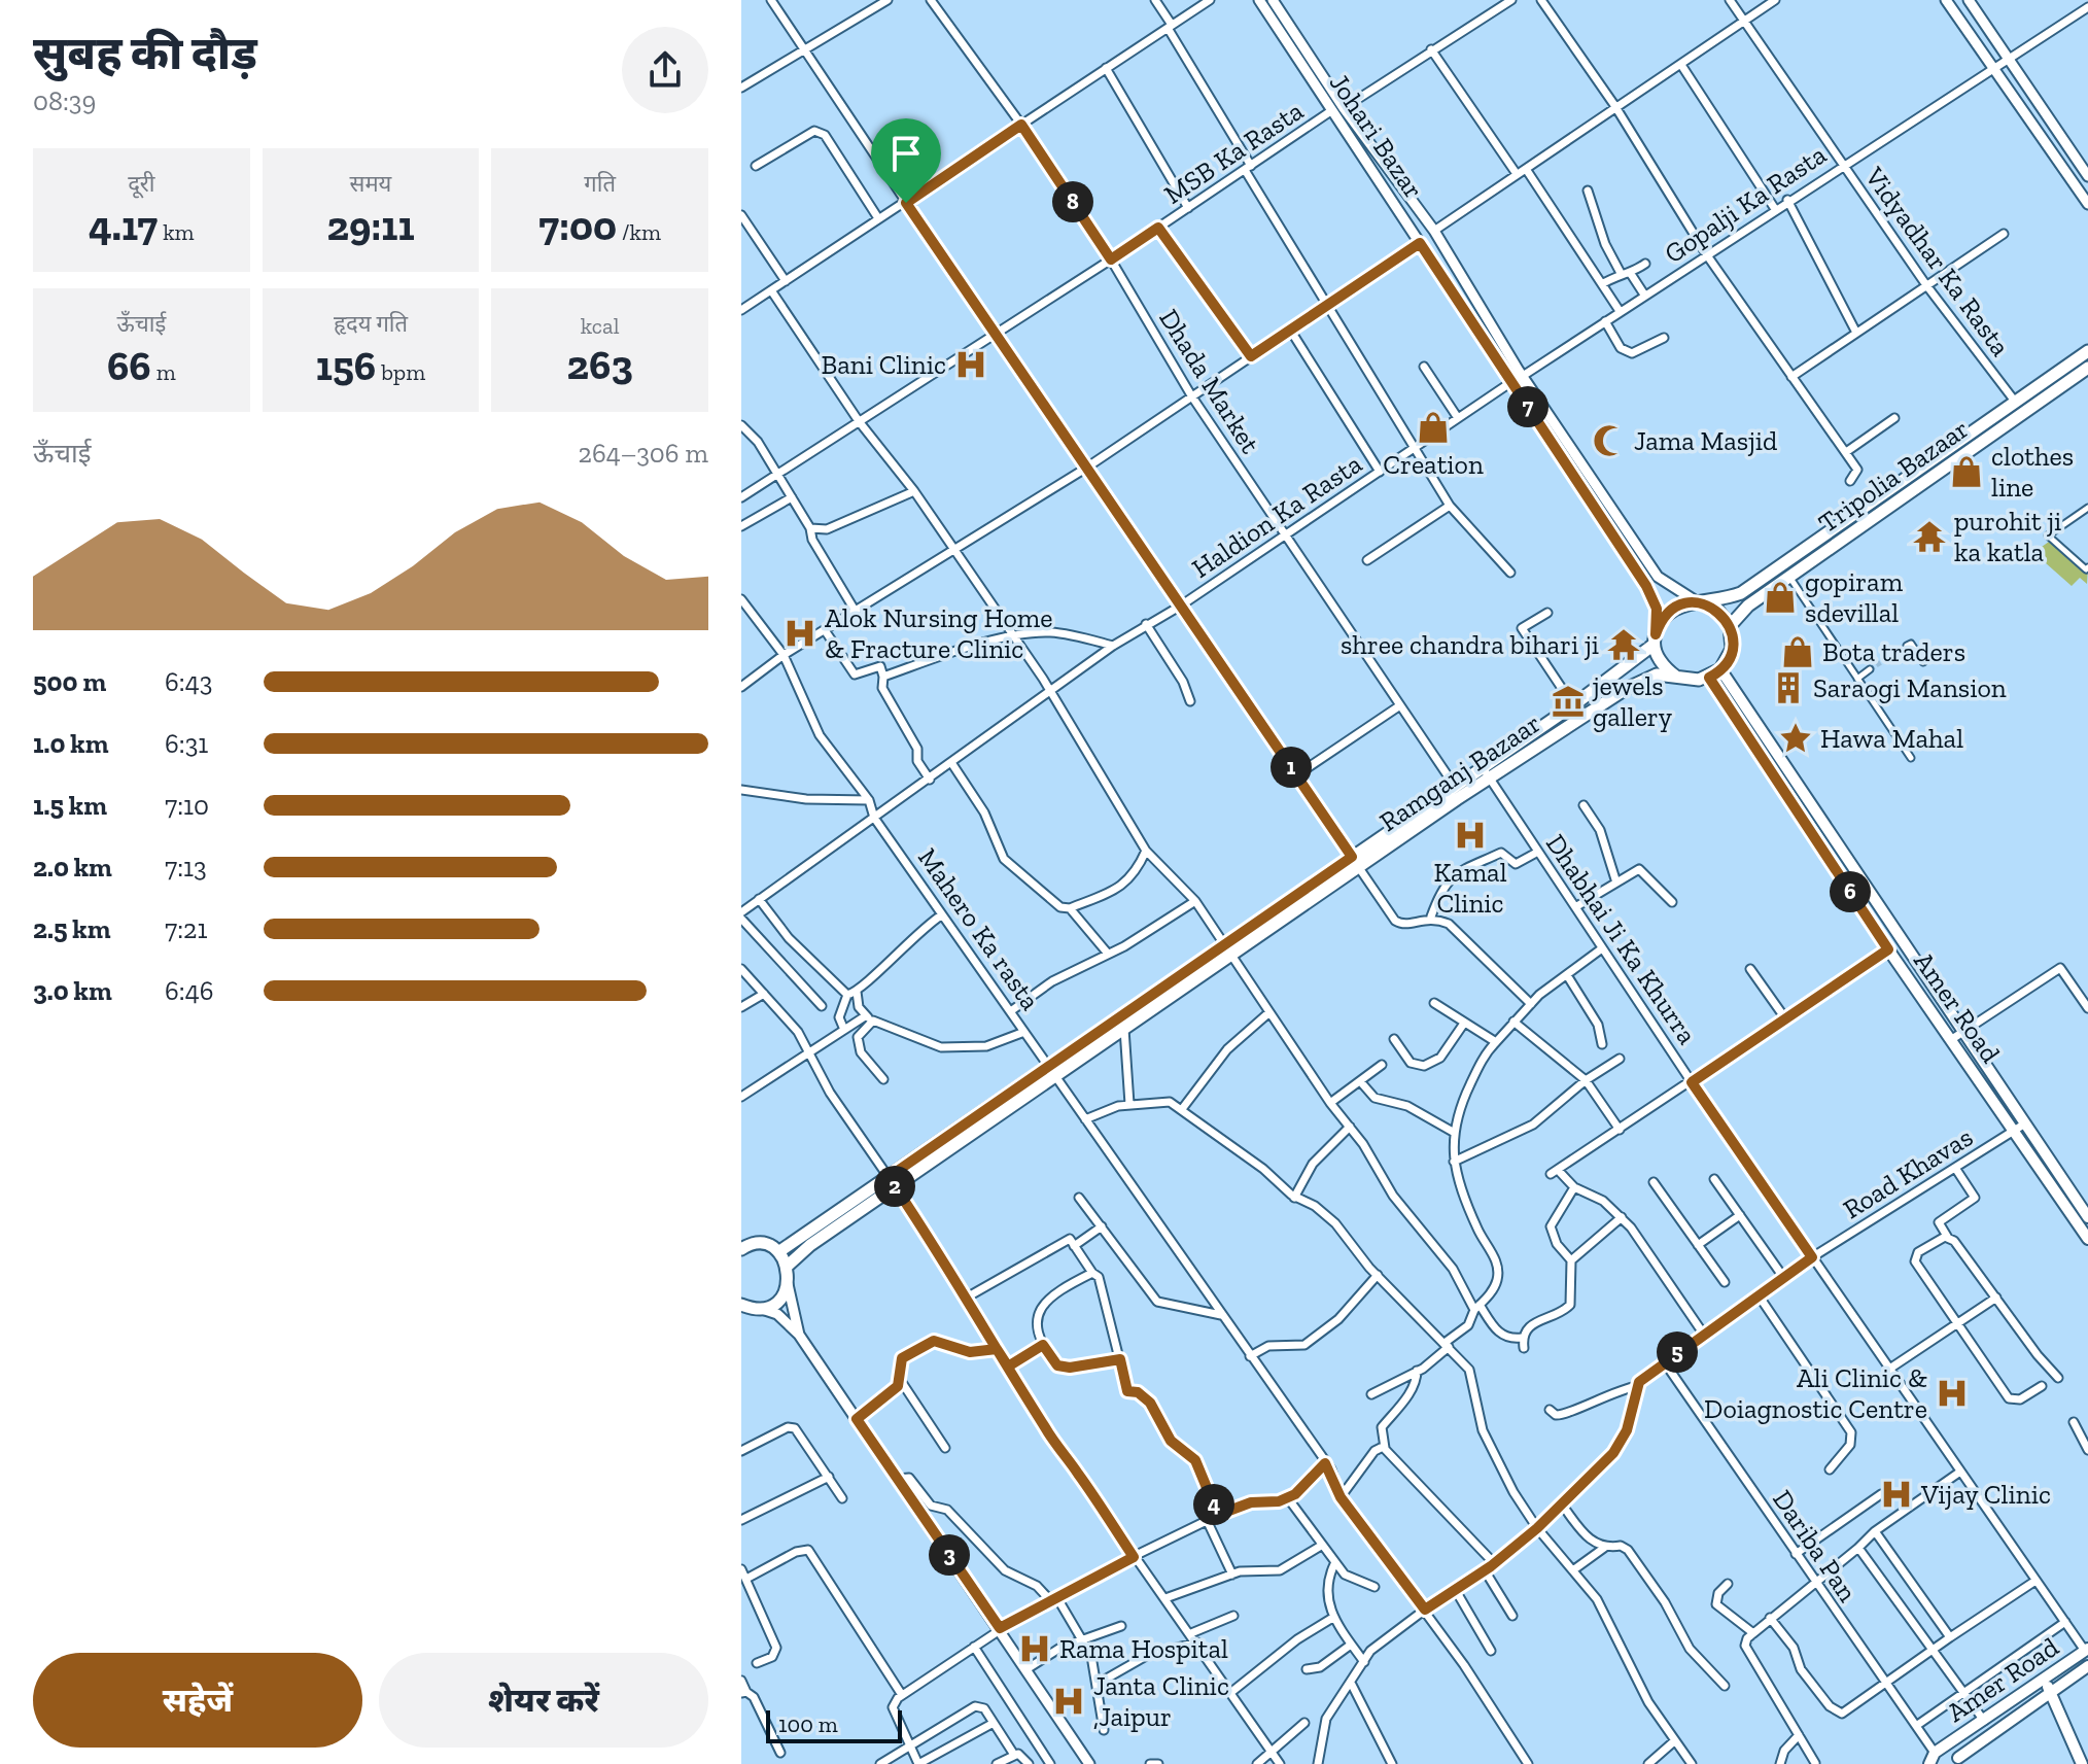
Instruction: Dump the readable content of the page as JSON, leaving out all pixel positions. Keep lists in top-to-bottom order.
{
  "streets": {
    "main road": ["Tripolia Bazaar", "Ramganj Bazaar", "Amer Road"],
    "street": [
      "Johari Bazar",
      "MSB Ka Rasta",
      "Gopalji Ka Rasta",
      "Vidyadhar Ka Rasta",
      "Dhada Market",
      "Haldion Ka Rasta",
      "Mahero Ka rasta",
      "Dhabhai Ji Ka Khurra",
      "Road Khavas",
      "Dariba Pan"
    ]
  },
  "crossings": [
    ["Johari Bazar", "MSB Ka Rasta"],
    ["Johari Bazar", "Gopalji Ka Rasta"],
    ["Johari Bazar", "Tripolia Bazaar"],
    ["Johari Bazar", "Haldion Ka Rasta"],
    ["Johari Bazar", "Ramganj Bazaar"],
    ["Johari Bazar", "Amer Road"],
    ["MSB Ka Rasta", "Dhada Market"],
    ["Gopalji Ka Rasta", "Vidyadhar Ka Rasta"],
    ["Vidyadhar Ka Rasta", "Tripolia Bazaar"],
    ["Dhada Market", "Haldion Ka Rasta"],
    ["Dhada Market", "Ramganj Bazaar"],
    ["Tripolia Bazaar", "Ramganj Bazaar"],
    ["Tripolia Bazaar", "Amer Road"],
    ["Haldion Ka Rasta", "Mahero Ka rasta"],
    ["Ramganj Bazaar", "Mahero Ka rasta"],
    ["Ramganj Bazaar", "Dhabhai Ji Ka Khurra"],
    ["Ramganj Bazaar", "Amer Road"],
    ["Dhabhai Ji Ka Khurra", "Amer Road"],
    ["Dhabhai Ji Ka Khurra", "Road Khavas"],
    ["Amer Road", "Road Khavas"],
    ["Amer Road", "Dariba Pan"],
    ["Road Khavas", "Dariba Pan"]
  ],
  "places": {
    "hospital": [
      "Bani Clinic",
      "Alok Nursing Home & Fracture Clinic",
      "Kamal Clinic",
      "Ali Clinic & Doiagnostic Centre",
      "Vijay Clinic",
      "Rama Hospital",
      "Janta Clinic ,Jaipur"
    ],
    "shop": [
      "Creation",
      "clothes line",
      "gopiram sdevillal",
      "Bota traders"
    ],
    "mosque": ["Jama Masjid"],
    "temple": ["purohit ji ka katla", "shree chandra bihari ji"],
    "building": ["Saraogi Mansion"],
    "museum": ["jewels gallery"],
    "place": ["Hawa Mahal"]
  },
  "scale_bar": "100 m",
  "page": {
    "heading": ["सुबह की दौड़", "08:39"],
    "stats": [
      ["दूरी", "4.17 km"],
      ["समय", "29:11"],
      ["गति", "7:00 /km"],
      ["ऊँचाई", "66 m"],
      ["हृदय गति", "156 bpm"],
      ["kcal", "263"]
    ],
    "pins": [
      "8",
      "7",
      "1",
      "6",
      "2",
      "5",
      "4",
      "3"
    ],
    "chart": ["ऊँचाई", "264–306 m"],
    "list": [
      {
        "name": "500 m",
        "note": "6:43"
      },
      {
        "name": "1.0 km",
        "note": "6:31"
      },
      {
        "name": "1.5 km",
        "note": "7:10"
      },
      {
        "name": "2.0 km",
        "note": "7:13"
      },
      {
        "name": "2.5 km",
        "note": "7:21"
      },
      {
        "name": "3.0 km",
        "note": "6:46"
      }
    ],
    "buttons": ["सहेजें", "शेयर करें"],
    "scale": "100 m"
  }
}
